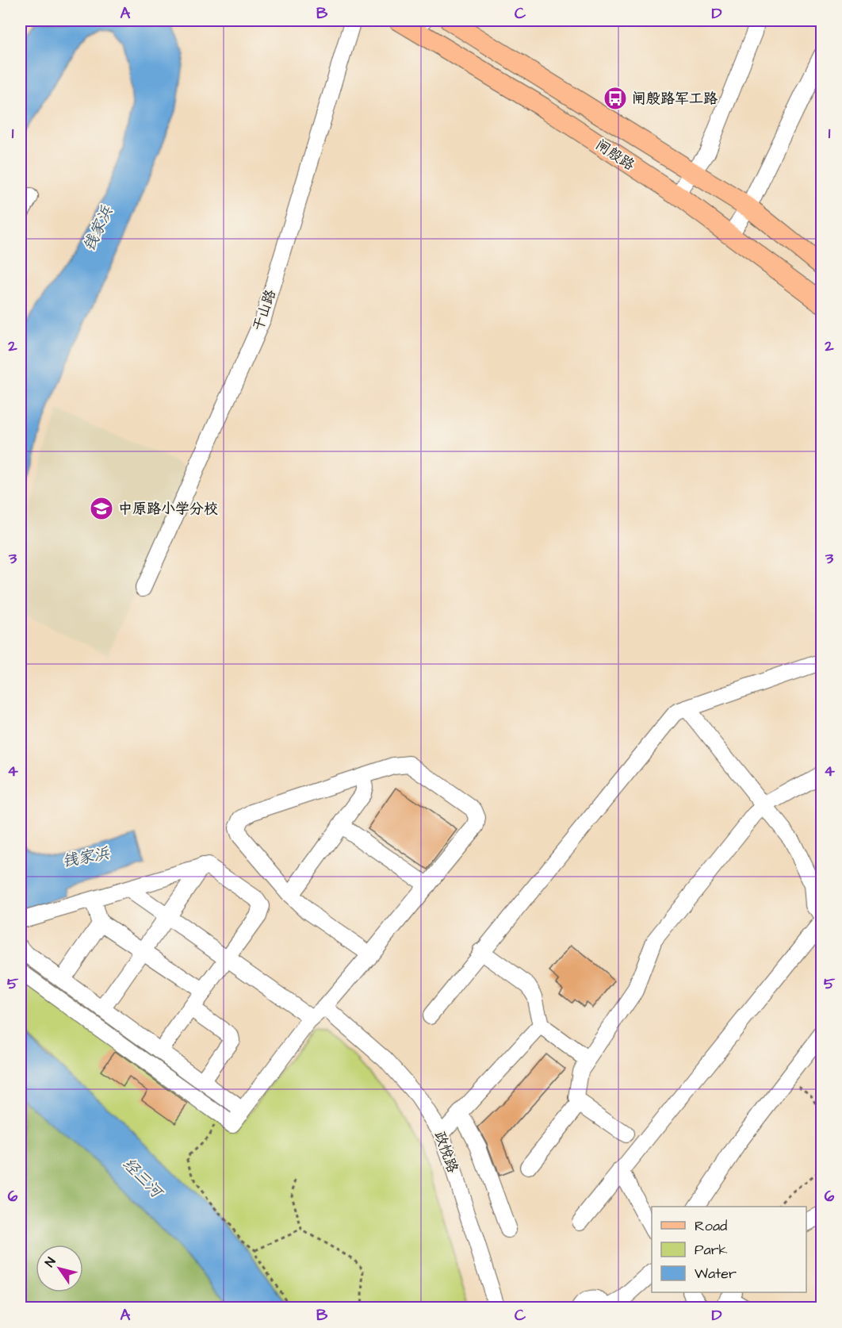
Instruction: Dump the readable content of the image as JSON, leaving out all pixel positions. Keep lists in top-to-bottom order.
{
  "streets": {
    "main road": ["闸殷路"],
    "street": ["干山路", "政悦路"]
  },
  "water": ["钱家浜", "经三河"],
  "places": {
    "bus stop": ["闸殷路军工路"],
    "school or university": ["中原路小学分校"]
  },
  "legend": ["Road", "Park", "Water"],
  "north": "top left",
  "grid": {
    "columns": [
      "A",
      "B",
      "C",
      "D"
    ],
    "rows": [
      "1",
      "2",
      "3",
      "4",
      "5",
      "6"
    ]
  }
}
